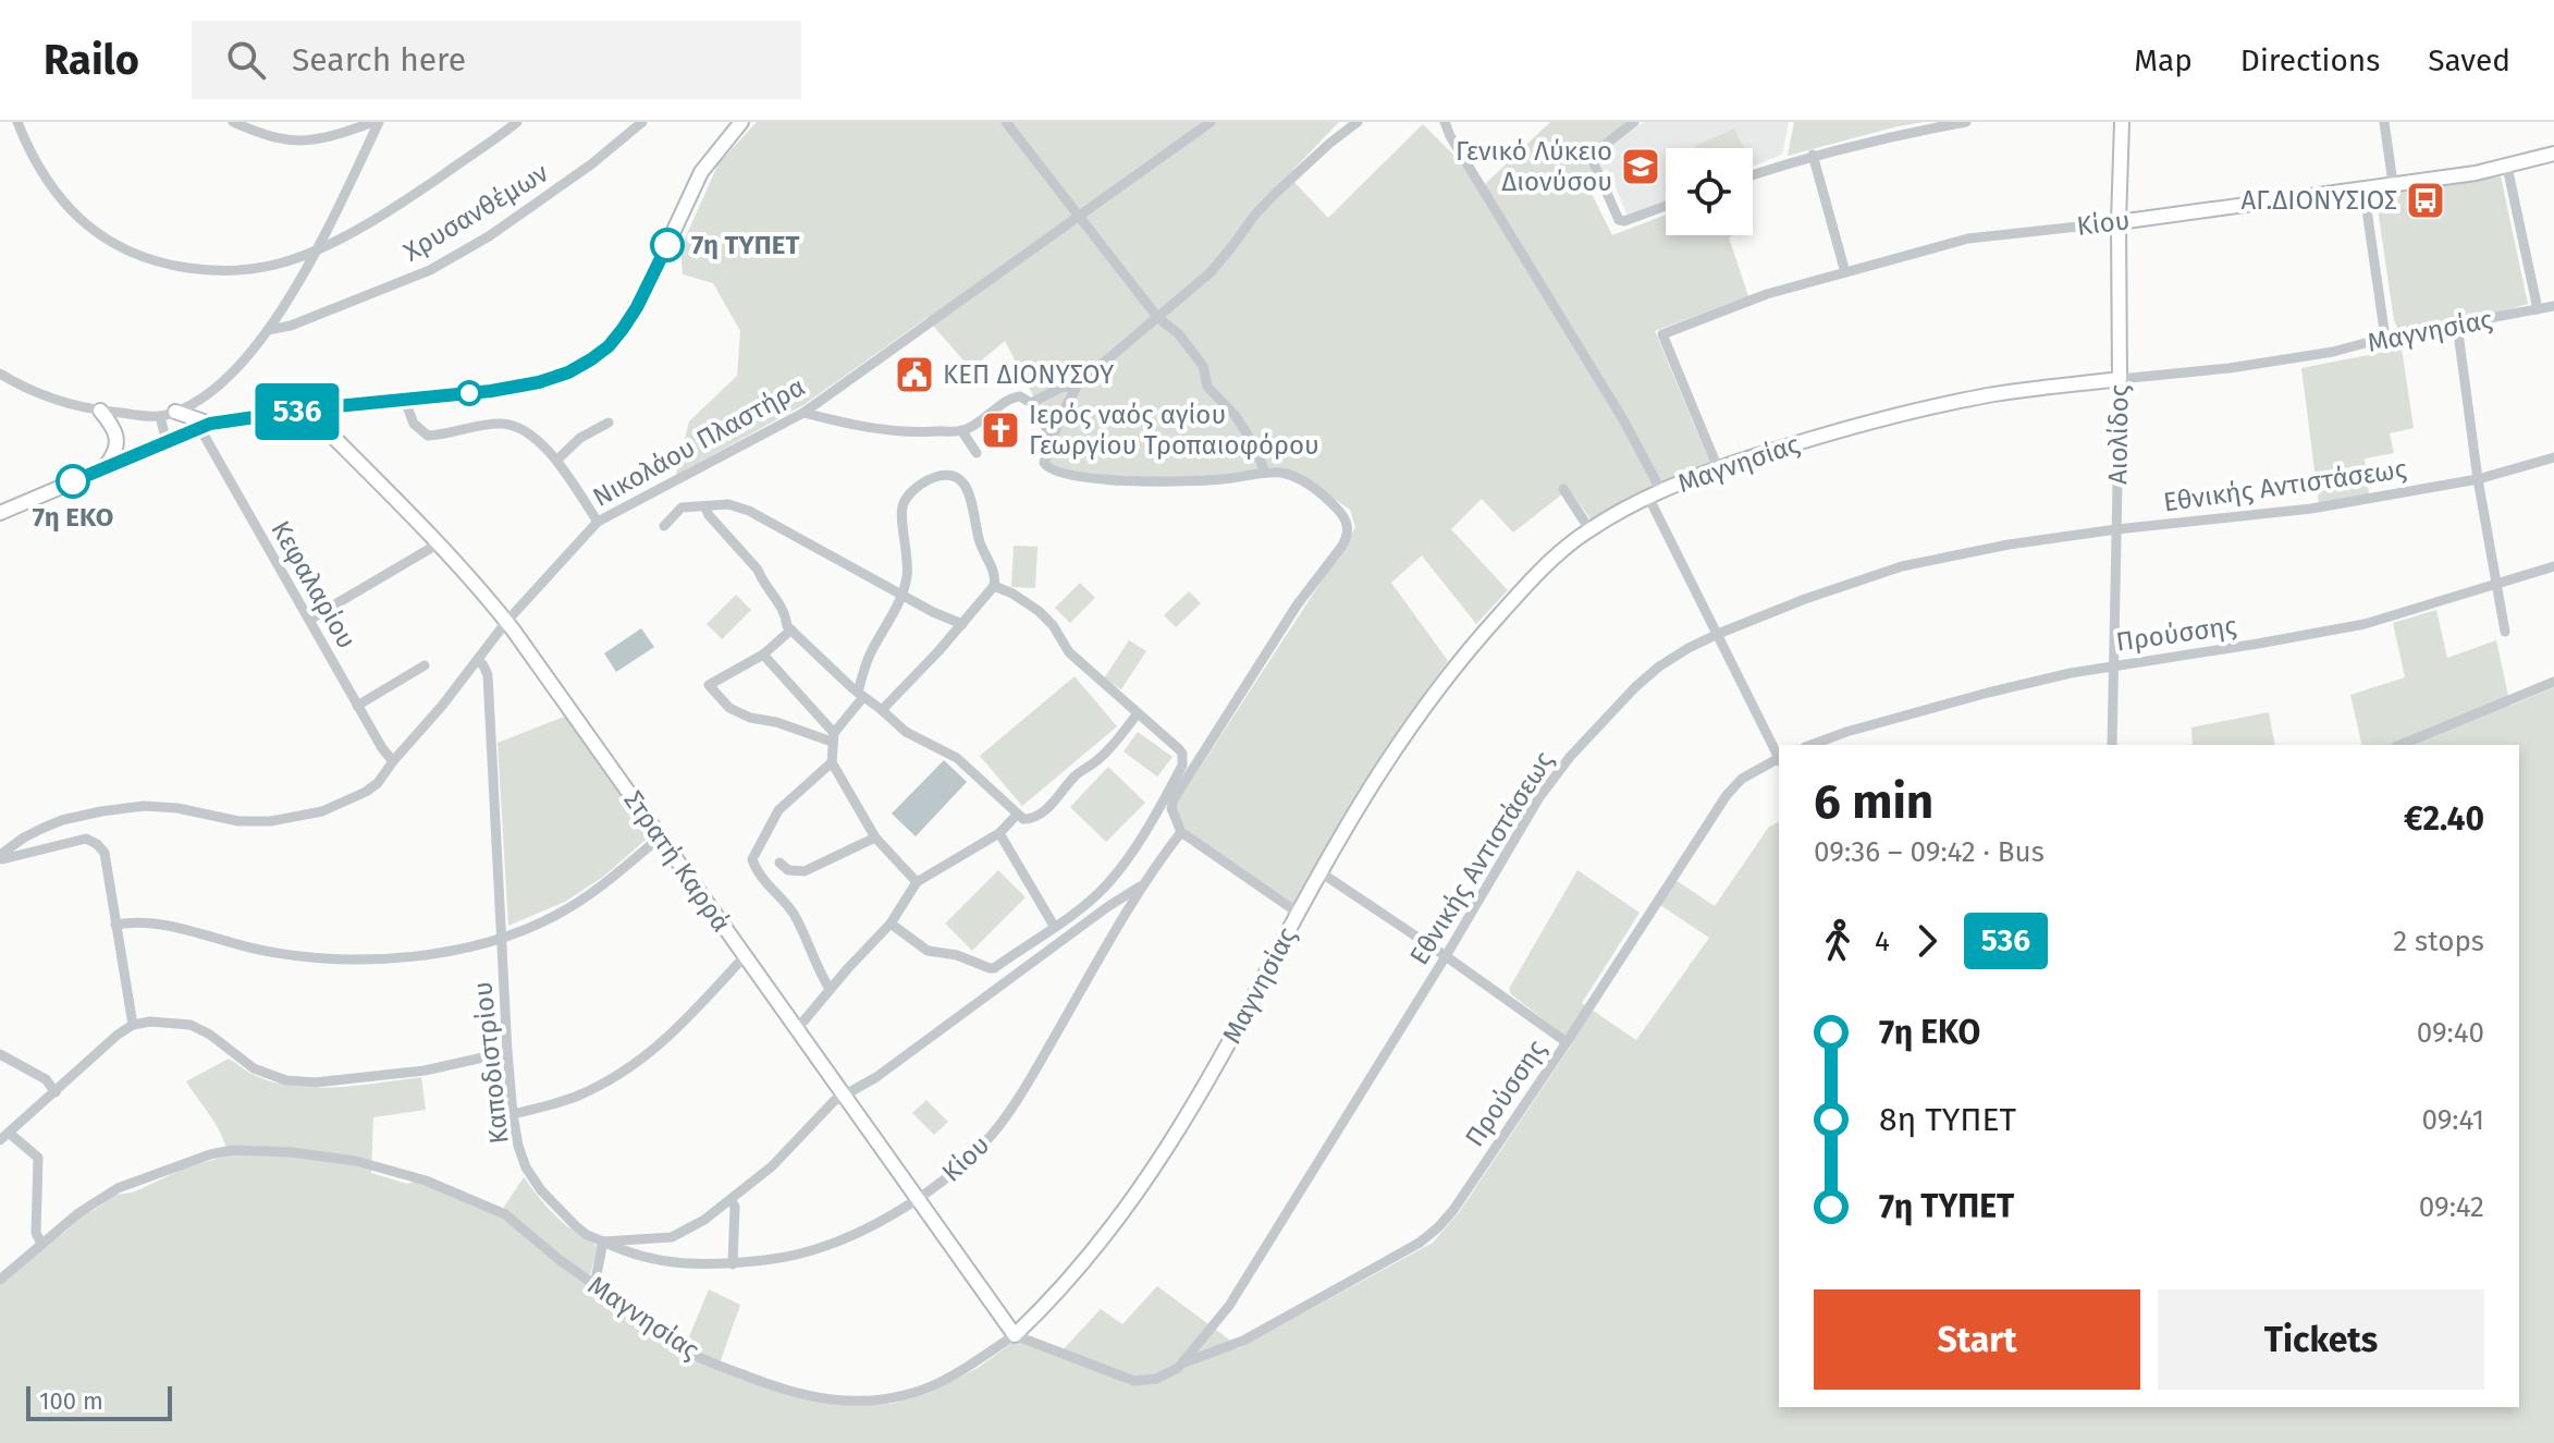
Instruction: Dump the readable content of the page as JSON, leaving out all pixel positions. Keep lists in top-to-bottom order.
{
  "streets": {
    "street": [
      "Χρυσανθέμων",
      "Κίου",
      "Μαγνησίας",
      "Αιολίδος",
      "Νικολάου Πλαστήρα",
      "Εθνικής Αντιστάσεως",
      "Κεφαλαρίου",
      "Προύσσης",
      "Στρατή Καρρά",
      "Καποδιστρίου"
    ]
  },
  "crossings": [
    ["Κίου", "Μαγνησίας"],
    ["Κίου", "Αιολίδος"],
    ["Κίου", "Στρατή Καρρά"],
    ["Κίου", "Καποδιστρίου"],
    ["Μαγνησίας", "Αιολίδος"],
    ["Μαγνησίας", "Εθνικής Αντιστάσεως"],
    ["Μαγνησίας", "Στρατή Καρρά"],
    ["Αιολίδος", "Εθνικής Αντιστάσεως"],
    ["Αιολίδος", "Προύσσης"],
    ["Νικολάου Πλαστήρα", "Κεφαλαρίου"],
    ["Νικολάου Πλαστήρα", "Στρατή Καρρά"],
    ["Νικολάου Πλαστήρα", "Καποδιστρίου"],
    ["Εθνικής Αντιστάσεως", "Προύσσης"],
    ["Εθνικής Αντιστάσεως", "Στρατή Καρρά"]
  ],
  "places": {
    "school or university": ["Γενικό Λύκειο Διονύσου"],
    "bus stop": ["ΑΓ.ΔΙΟΝΥΣΙΟΣ"],
    "other": ["7η ΤΥΠΕΤ", "7η ΕΚΟ"],
    "public building": ["ΚΕΠ ΔΙΟΝΥΣΟΥ"],
    "church": ["Ιερός ναός αγίου Γεωργίου Τροπαιοφόρου"]
  },
  "lines": ["bus line 536"],
  "scale_bar": "100 m",
  "page": {
    "header": "Railo",
    "search": "Search here",
    "nav": ["Map", "Directions", "Saved"],
    "on_map": "536",
    "heading": ["6 min", "09:36 – 09:42 · Bus", "€2.40"],
    "legs": ["4", "536", "2 stops"],
    "list": [
      {
        "name": "7η ΕΚΟ",
        "value": "09:40"
      },
      {
        "name": "8η ΤΥΠΕΤ",
        "value": "09:41"
      },
      {
        "name": "7η ΤΥΠΕΤ",
        "value": "09:42"
      }
    ],
    "buttons": ["Start", "Tickets"],
    "scale": "100 m"
  }
}
